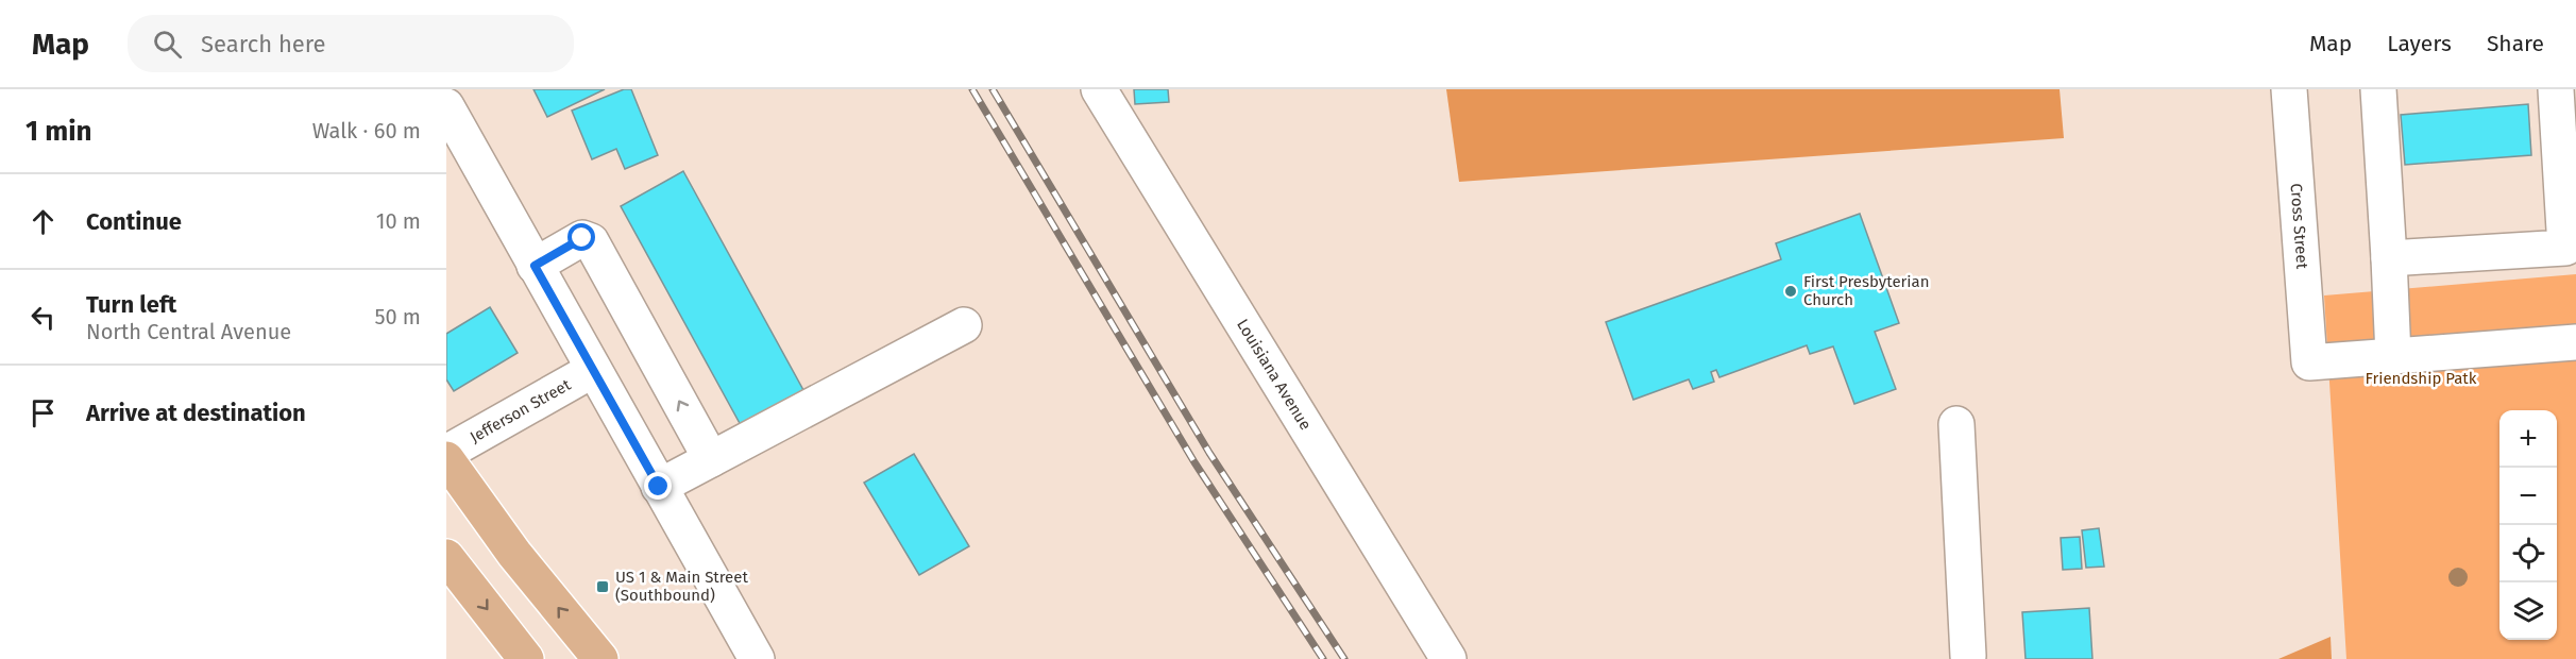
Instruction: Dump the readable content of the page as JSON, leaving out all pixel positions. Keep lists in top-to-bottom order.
{
  "streets": {
    "street": ["Cross Street", "Louisiana Avenue", "Jefferson Street"]
  },
  "parks": ["Friendship Patk"],
  "places": {
    "other": ["First Presbyterian Church"],
    "transit": ["US 1 & Main Street (Southbound)"]
  },
  "page": {
    "header": "Map",
    "search": "Search here",
    "nav": ["Map", "Layers", "Share"],
    "heading": ["1 min", "Walk · 60 m"],
    "list": [
      ["Continue", "10 m"],
      ["Turn left", "North Central Avenue", "50 m"],
      "Arrive at destination"
    ],
    "map_buttons": ["+", "−"]
  }
}
